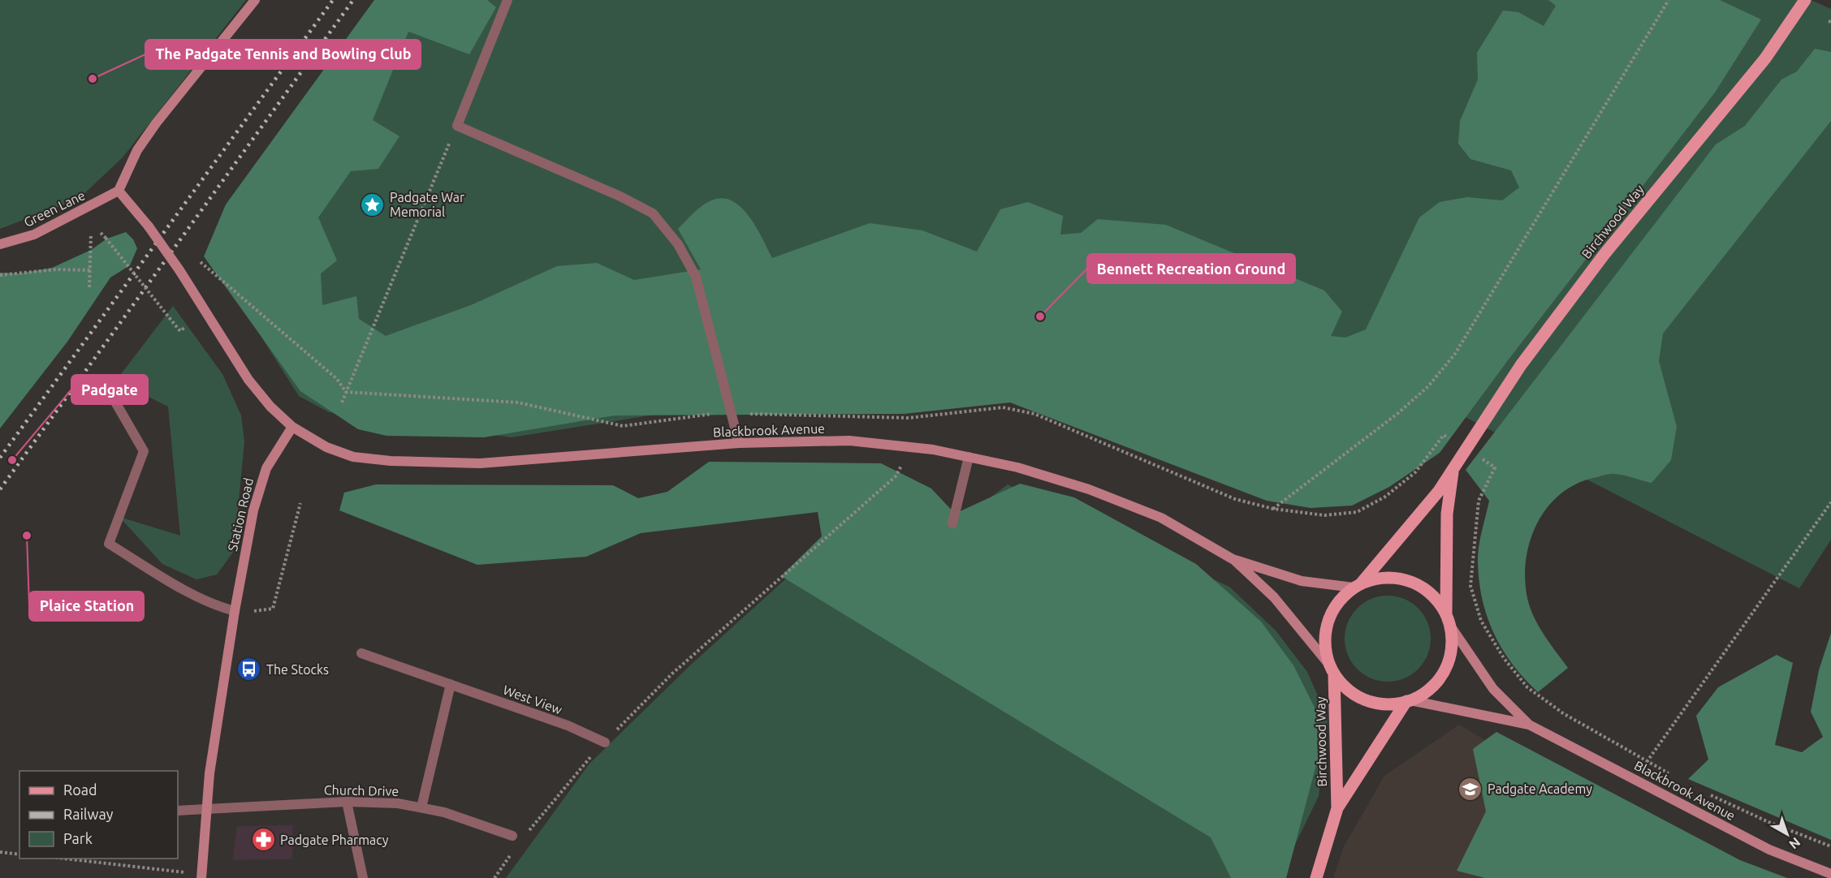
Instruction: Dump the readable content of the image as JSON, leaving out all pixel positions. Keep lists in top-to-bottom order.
{
  "streets": {
    "main road": ["Birchwood Way"],
    "street": [
      "Green Lane",
      "Blackbrook Avenue",
      "Station Road",
      "West View",
      "Church Drive"
    ]
  },
  "crossings": [
    ["Birchwood Way", "Blackbrook Avenue"],
    ["Blackbrook Avenue", "Station Road"],
    ["Station Road", "Church Drive"]
  ],
  "places": {
    "other": [
      "The Padgate Tennis and Bowling Club",
      "Bennett Recreation Ground",
      "Padgate",
      "Plaice Station"
    ],
    "place": ["Padgate War Memorial"],
    "bus stop": ["The Stocks"],
    "school or university": ["Padgate Academy"],
    "pharmacy": ["Padgate Pharmacy"]
  },
  "legend": ["Road", "Railway", "Park"],
  "north": "bottom right"
}
